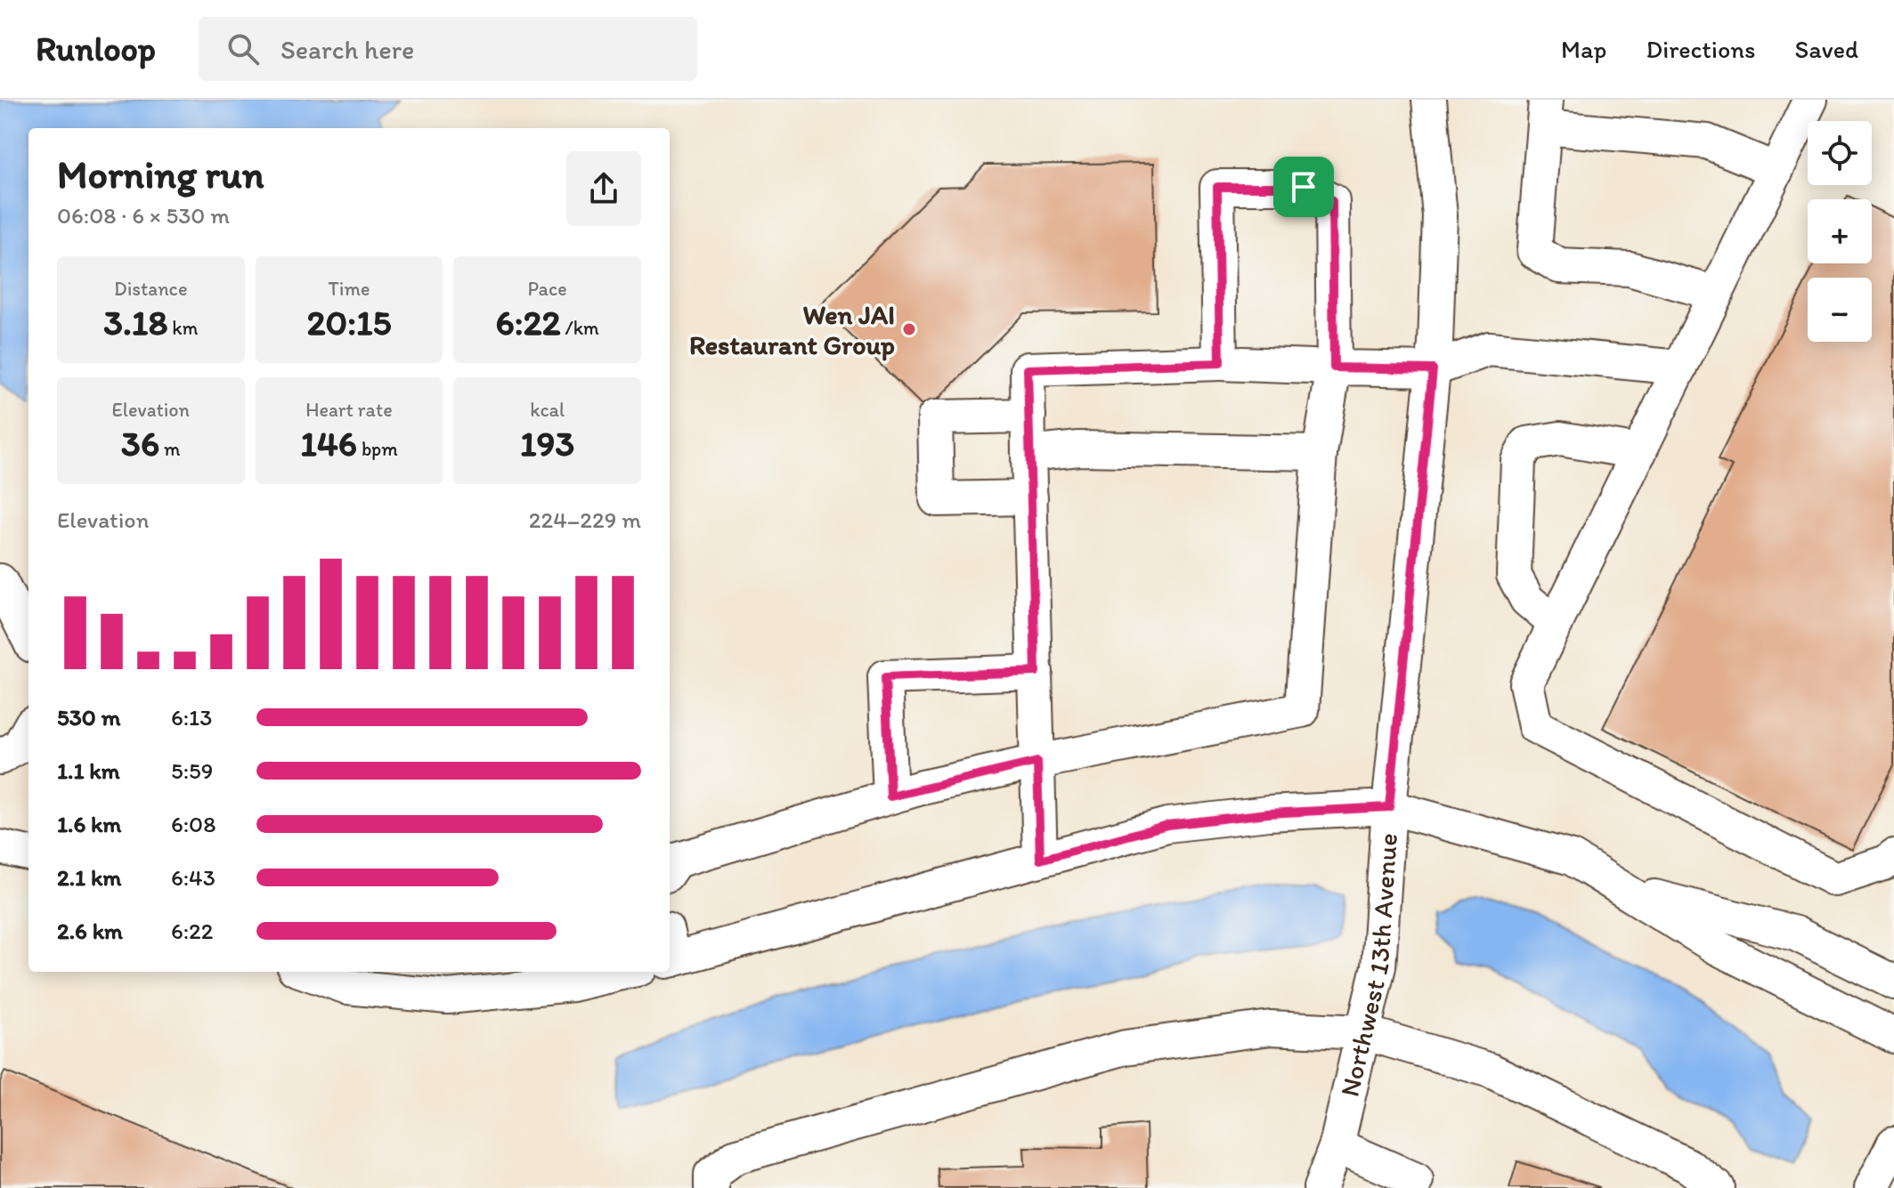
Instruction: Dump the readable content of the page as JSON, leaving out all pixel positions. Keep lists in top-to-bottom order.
{
  "streets": {
    "street": ["Northwest 13th Avenue"]
  },
  "places": ["Wen JAI Restaurant Group"],
  "page": {
    "header": "Runloop",
    "search": "Search here",
    "nav": ["Map", "Directions", "Saved"],
    "map_buttons": ["+", "−"],
    "heading": ["Morning run", "06:08 · 6 × 530 m"],
    "stats": [
      ["Distance", "3.18 km"],
      ["Time", "20:15"],
      ["Pace", "6:22 /km"],
      ["Elevation", "36 m"],
      ["Heart rate", "146 bpm"],
      ["kcal", "193"]
    ],
    "chart": ["Elevation", "224–229 m"],
    "list": [
      {
        "name": "530 m",
        "note": "6:13"
      },
      {
        "name": "1.1 km",
        "note": "5:59"
      },
      {
        "name": "1.6 km",
        "note": "6:08"
      },
      {
        "name": "2.1 km",
        "note": "6:43"
      },
      {
        "name": "2.6 km",
        "note": "6:22"
      }
    ]
  }
}
